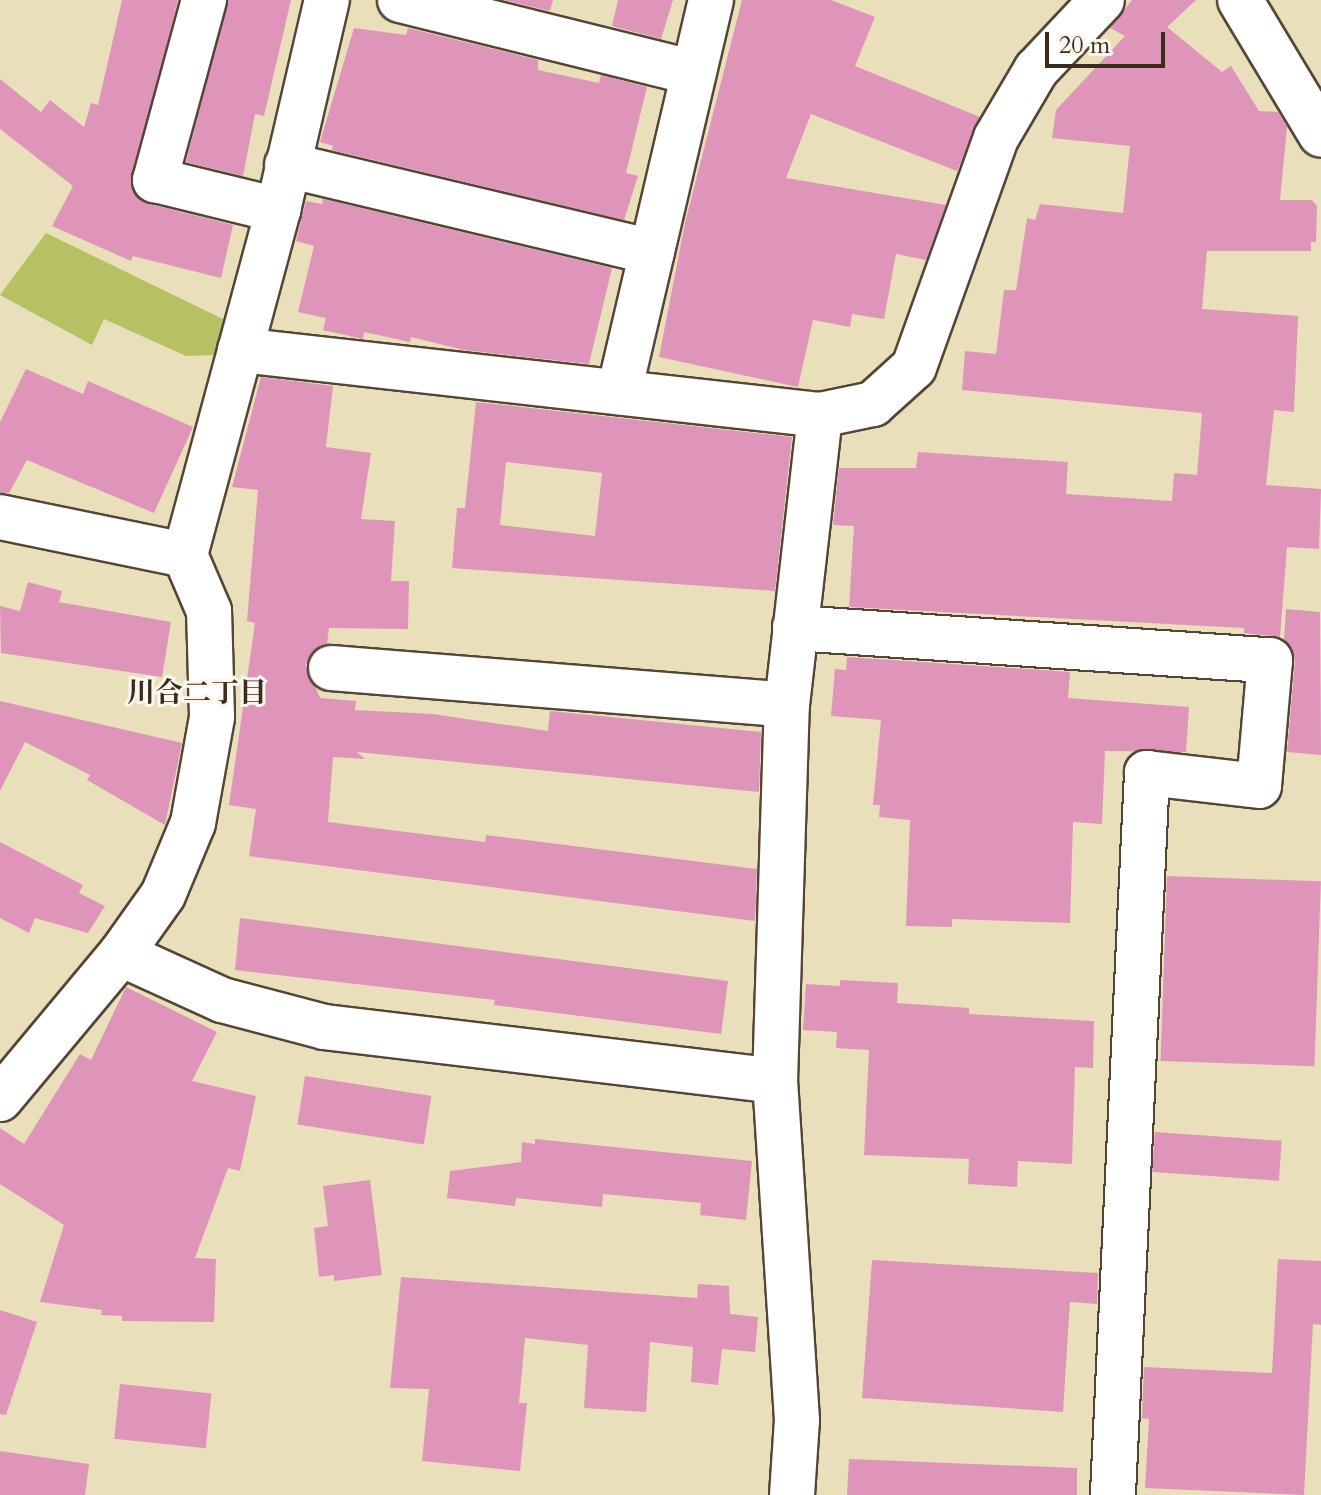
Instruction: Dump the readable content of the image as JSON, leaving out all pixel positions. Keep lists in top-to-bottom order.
{
  "districts": ["川合二丁目"],
  "scale_bar": "20 m"
}
